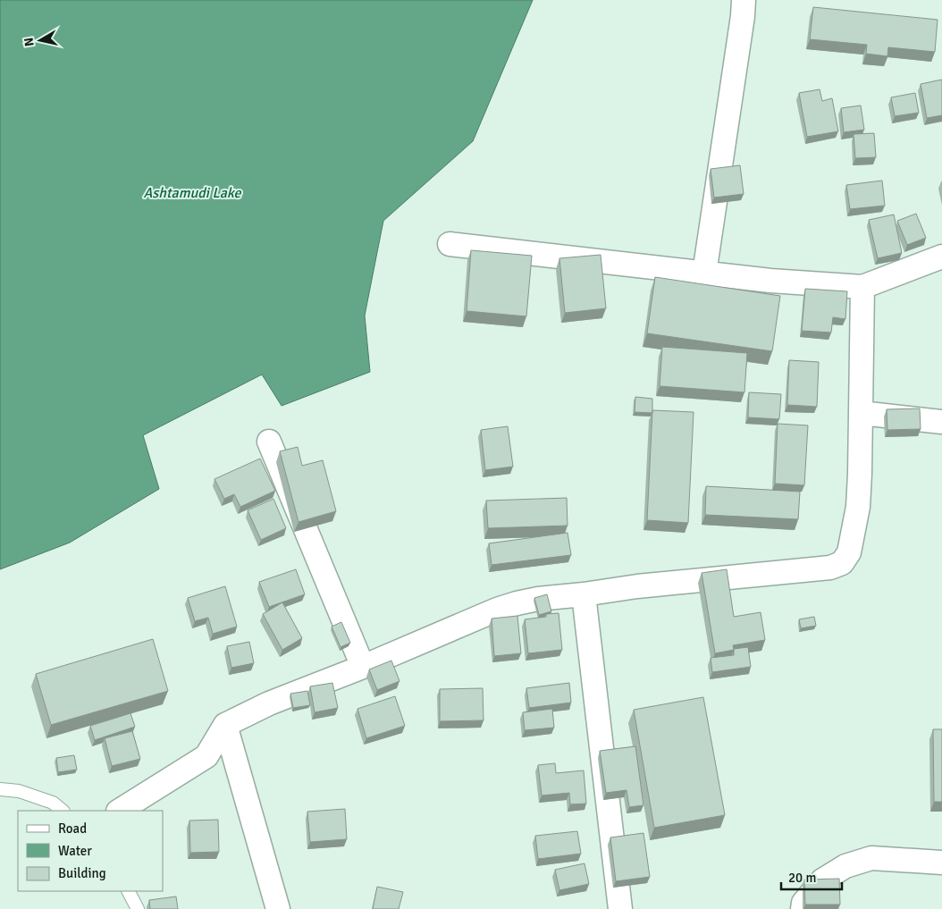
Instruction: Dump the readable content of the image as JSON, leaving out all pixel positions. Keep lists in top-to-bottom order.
{
  "water": ["Ashtamudi Lake"],
  "legend": ["Road", "Water", "Building"],
  "scale_bar": "20 m",
  "north": "left"
}
